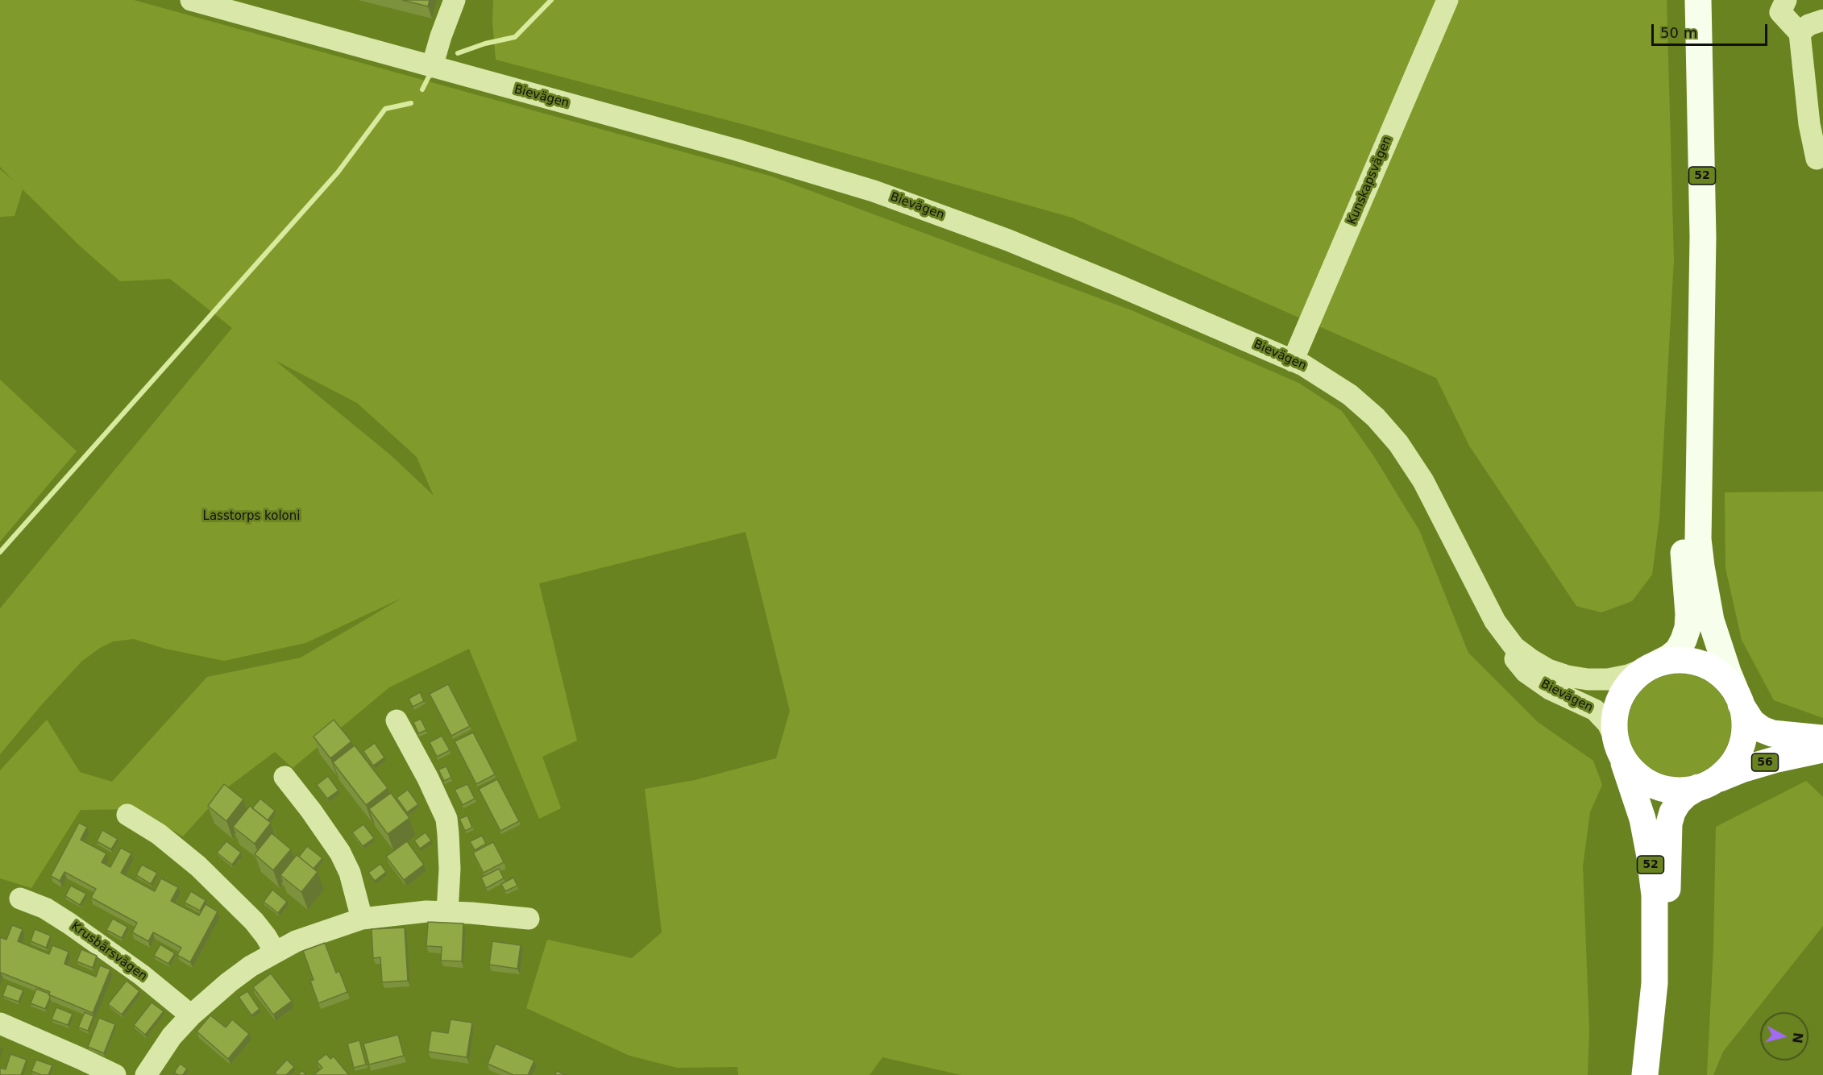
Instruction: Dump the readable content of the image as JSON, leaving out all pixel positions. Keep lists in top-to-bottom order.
{
  "streets": {
    "highway": ["52", "56"],
    "street": ["Bievägen", "Kunskapsvägen", "Krusbärsvägen"]
  },
  "crossings": [
    ["Bievägen", "52"],
    ["Bievägen", "Kunskapsvägen"],
    ["Bievägen", "56"],
    ["52", "56"]
  ],
  "parks": ["Lasstorps koloni"],
  "scale_bar": "50 m",
  "north": "right"
}
